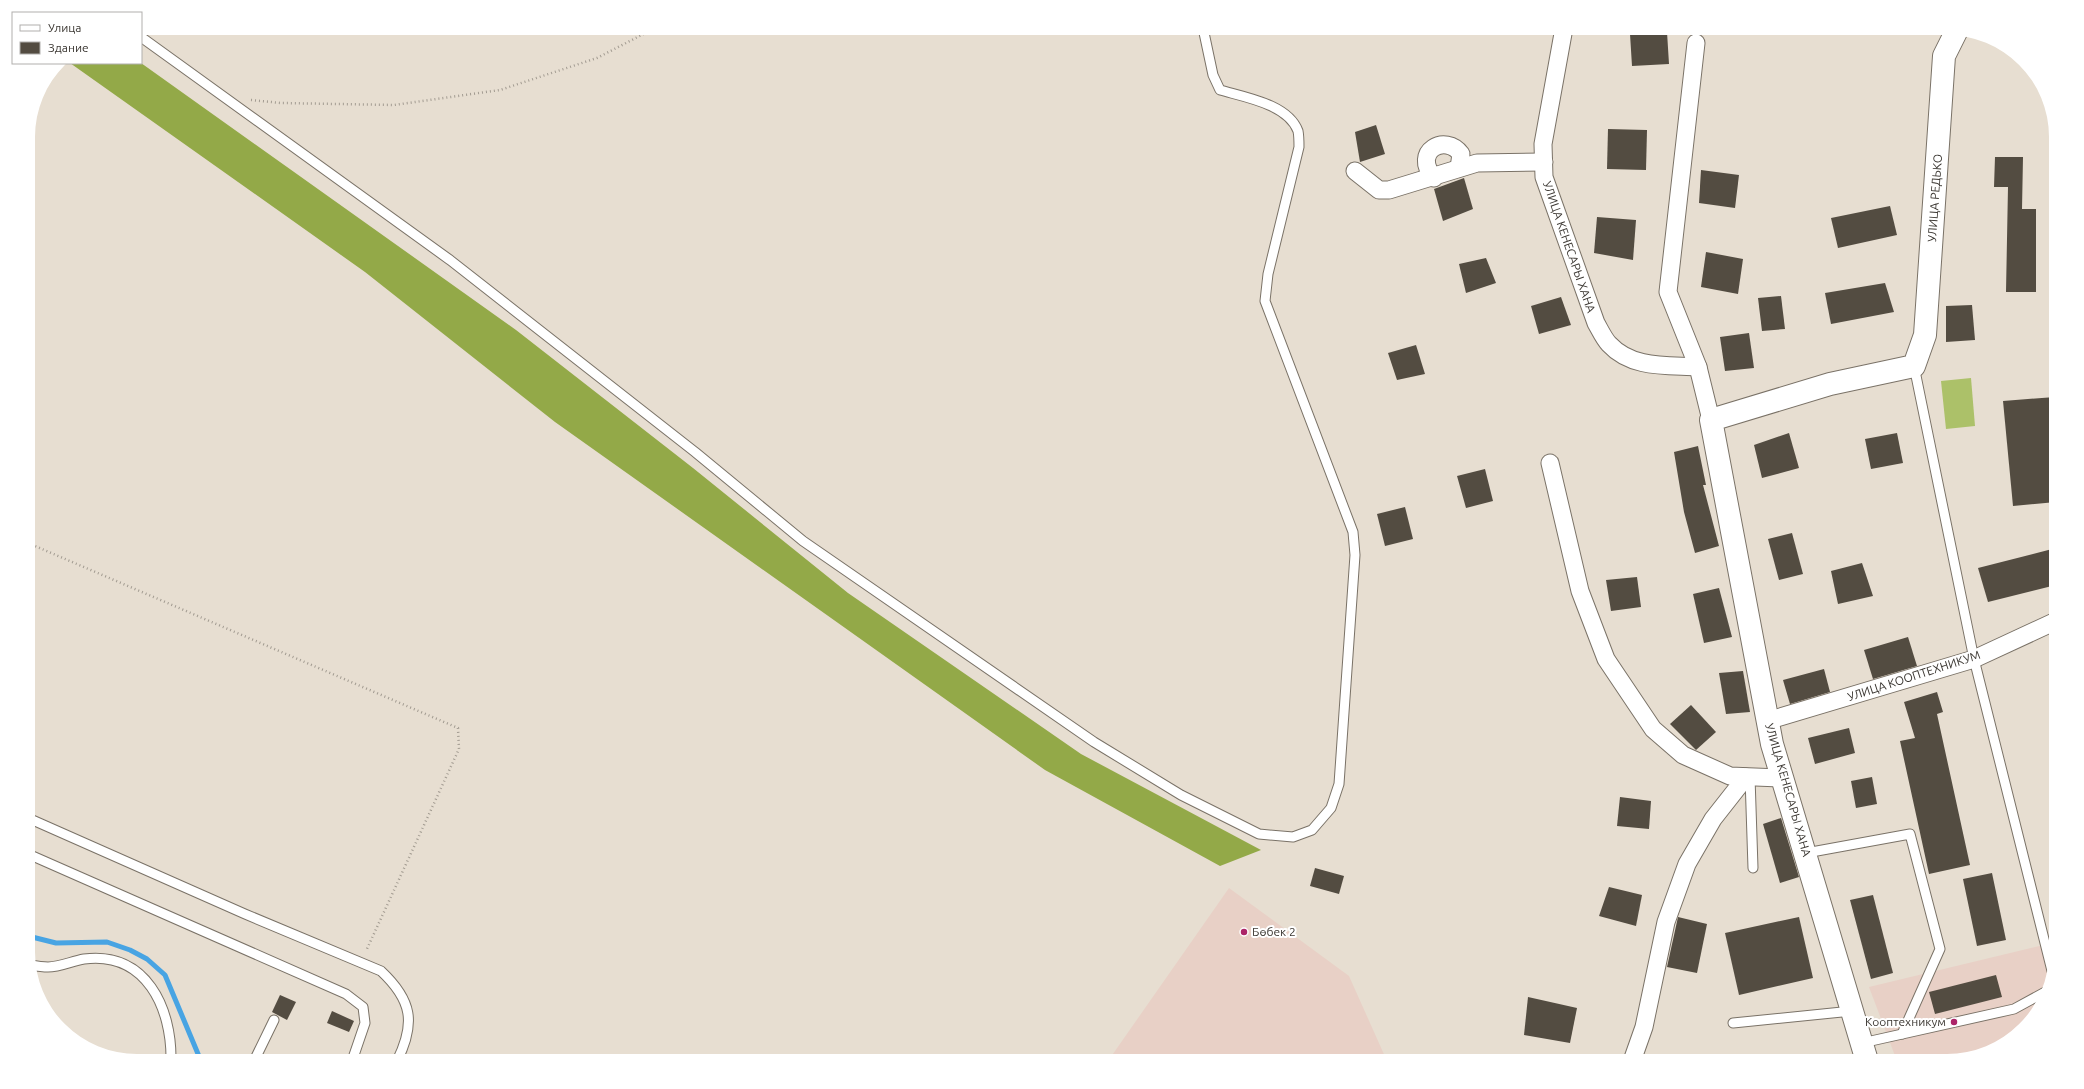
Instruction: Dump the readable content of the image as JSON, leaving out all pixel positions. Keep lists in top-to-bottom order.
{
  "streets": {
    "street": ["УЛИЦА РЕДЬКО", "УЛИЦА КЕНЕСАРЫ ХАНА", "УЛИЦА КООПТЕХНИКУМ"]
  },
  "crossings": [
    ["УЛИЦА КЕНЕСАРЫ ХАНА", "УЛИЦА КООПТЕХНИКУМ"]
  ],
  "places": ["Бөбек 2", "Кооптехникум"],
  "legend": ["Улица", "Здание"]
}
